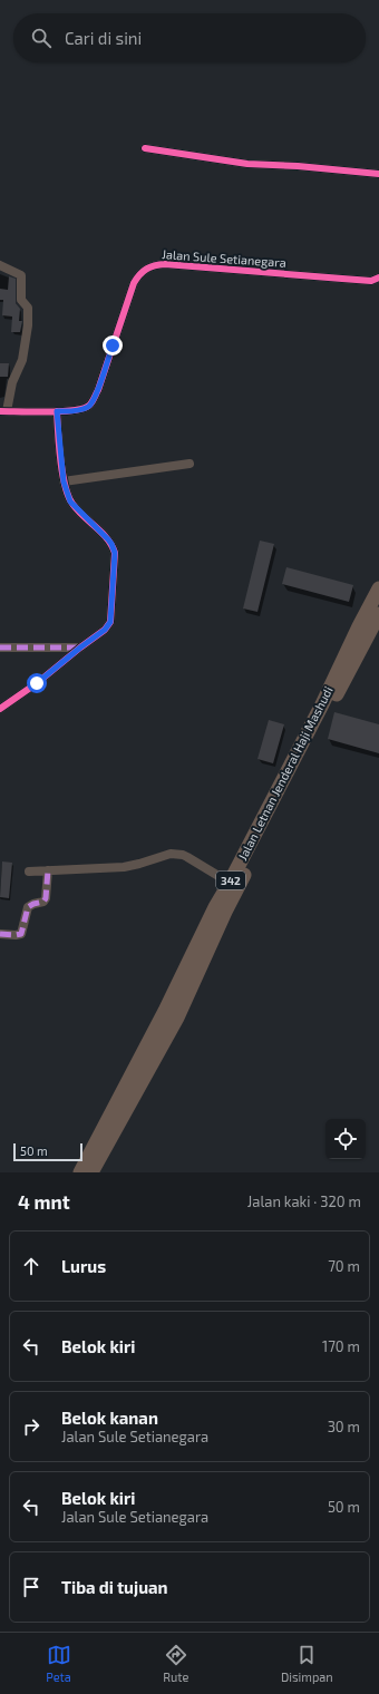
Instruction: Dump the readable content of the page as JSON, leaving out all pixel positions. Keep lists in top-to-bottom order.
{
  "streets": {
    "main road": ["Jalan Letnan Jenderal Haji Mashudi", "342"],
    "street": ["Jalan Sule Setianegara"]
  },
  "scale_bar": "50 m",
  "page": {
    "search": "Cari di sini",
    "scale": "50 m",
    "heading": ["4 mnt", "Jalan kaki · 320 m"],
    "list": [
      ["Lurus", "70 m"],
      ["Belok kiri", "170 m"],
      ["Belok kanan", "Jalan Sule Setianegara", "30 m"],
      ["Belok kiri", "Jalan Sule Setianegara", "50 m"],
      "Tiba di tujuan"
    ],
    "nav": ["Peta", "Rute", "Disimpan"]
  }
}
